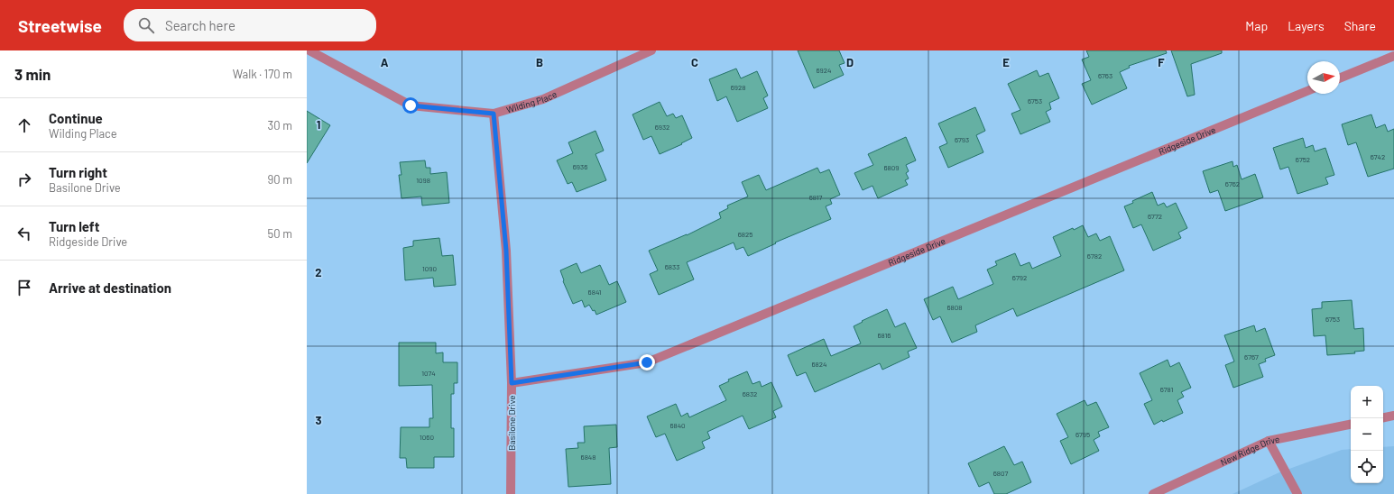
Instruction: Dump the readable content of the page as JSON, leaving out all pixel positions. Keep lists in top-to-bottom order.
{
  "streets": {
    "street": [
      "Wilding Place",
      "Ridgeside Drive",
      "Basilone Drive",
      "New Ridge Drive"
    ]
  },
  "crossings": [
    ["Wilding Place", "Basilone Drive"],
    ["Ridgeside Drive", "Basilone Drive"]
  ],
  "house_numbers": [
    "6924",
    "6763",
    "6928",
    "6753",
    "6932",
    "6793",
    "6742",
    "6752",
    "6936",
    "6809",
    "1098",
    "6762",
    "6817",
    "6772",
    "6825",
    "6782",
    "6833",
    "1090",
    "6792",
    "6841",
    "6808",
    "6753",
    "6816",
    "6767",
    "6824",
    "1074",
    "6781",
    "6832",
    "6840",
    "6795",
    "1060",
    "6848",
    "6807"
  ],
  "north": "right",
  "page": {
    "header": "Streetwise",
    "search": "Search here",
    "nav": ["Map", "Layers", "Share"],
    "heading": ["3 min", "Walk · 170 m"],
    "list": [
      ["Continue", "Wilding Place", "30 m"],
      ["Turn right", "Basilone Drive", "90 m"],
      ["Turn left", "Ridgeside Drive", "50 m"],
      "Arrive at destination"
    ],
    "map_buttons": ["+", "−"]
  },
  "grid": {
    "columns": [
      "A",
      "B",
      "C",
      "D",
      "E",
      "F"
    ],
    "rows": ["1", "2", "3"]
  }
}
